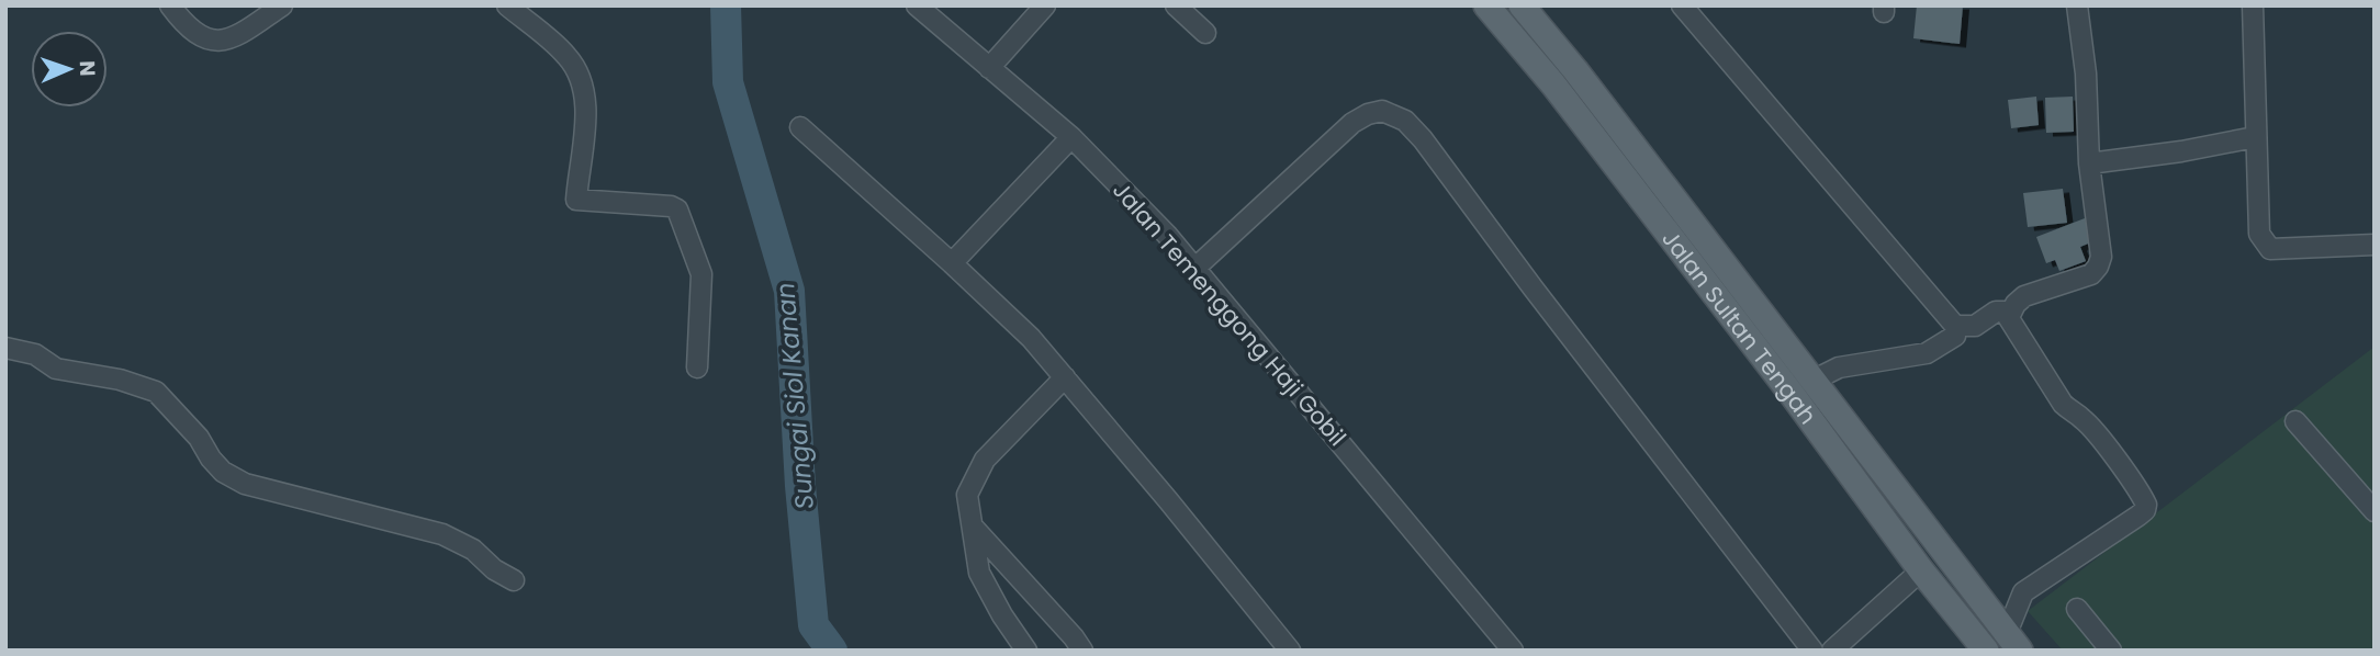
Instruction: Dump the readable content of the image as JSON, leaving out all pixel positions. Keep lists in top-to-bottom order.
{
  "streets": {
    "main road": ["Jalan Sultan Tengah"],
    "street": ["Jalan Temenggong Haji Gobil"]
  },
  "water": ["Sungai Siol Kanan"],
  "north": "right"
}
